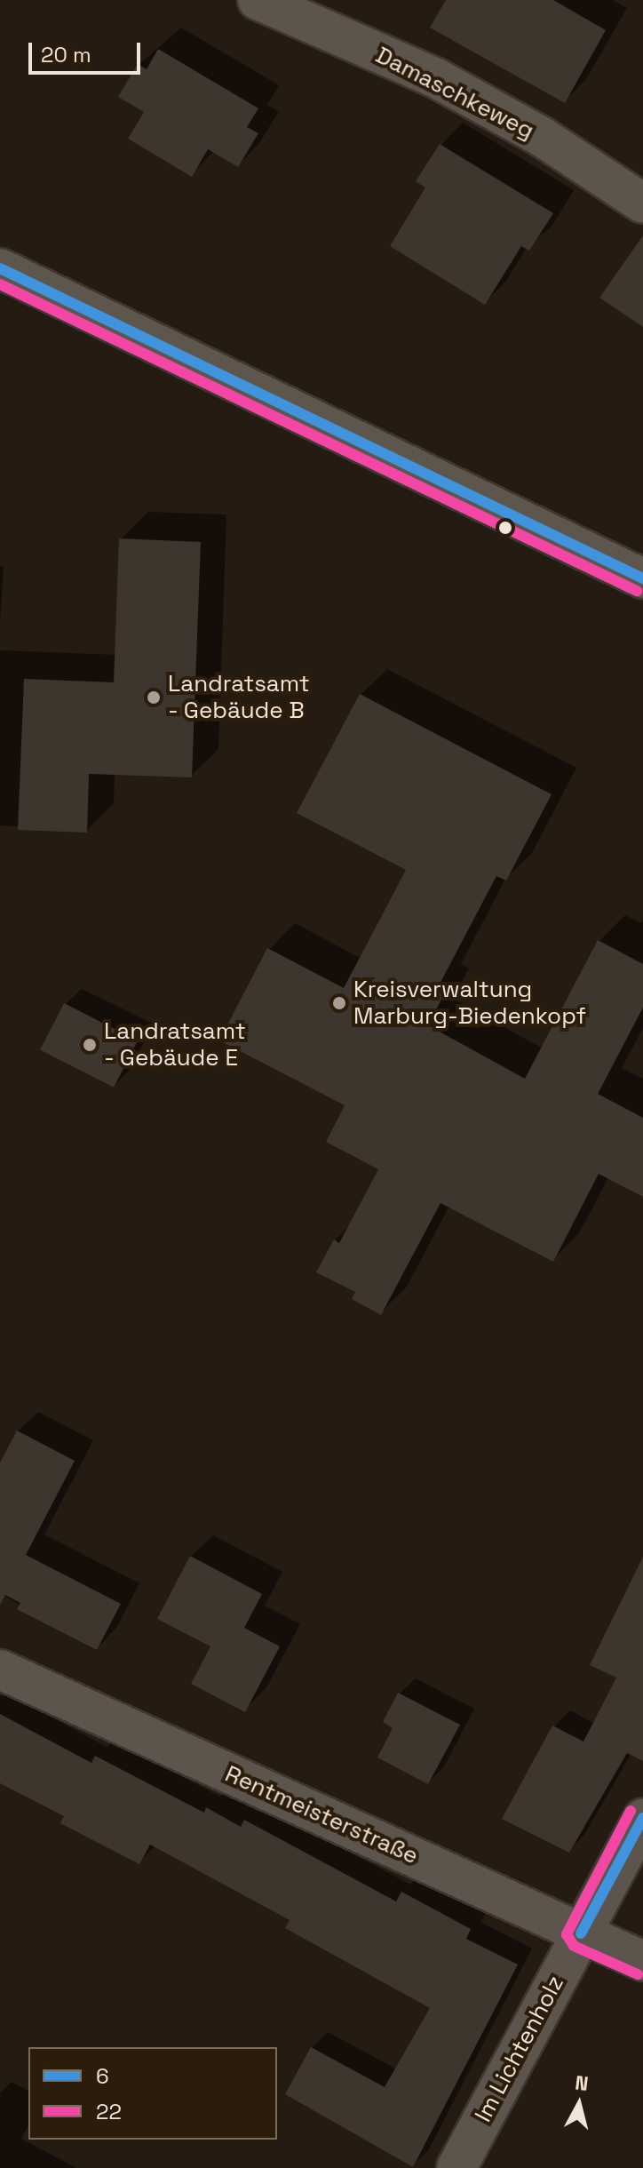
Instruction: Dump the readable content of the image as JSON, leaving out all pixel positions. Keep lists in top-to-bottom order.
{
  "streets": {
    "street": ["Damaschkeweg", "Rentmeisterstraße", "Im Lichtenholz"]
  },
  "crossings": [
    ["Rentmeisterstraße", "Im Lichtenholz"]
  ],
  "places": ["Landratsamt - Gebäude B", "Kreisverwaltung Marburg-Biedenkopf", "Landratsamt - Gebäude E"],
  "lines": ["transit line 6", "transit line 22"],
  "legend": ["6", "22"],
  "scale_bar": "20 m",
  "north": "top"
}
